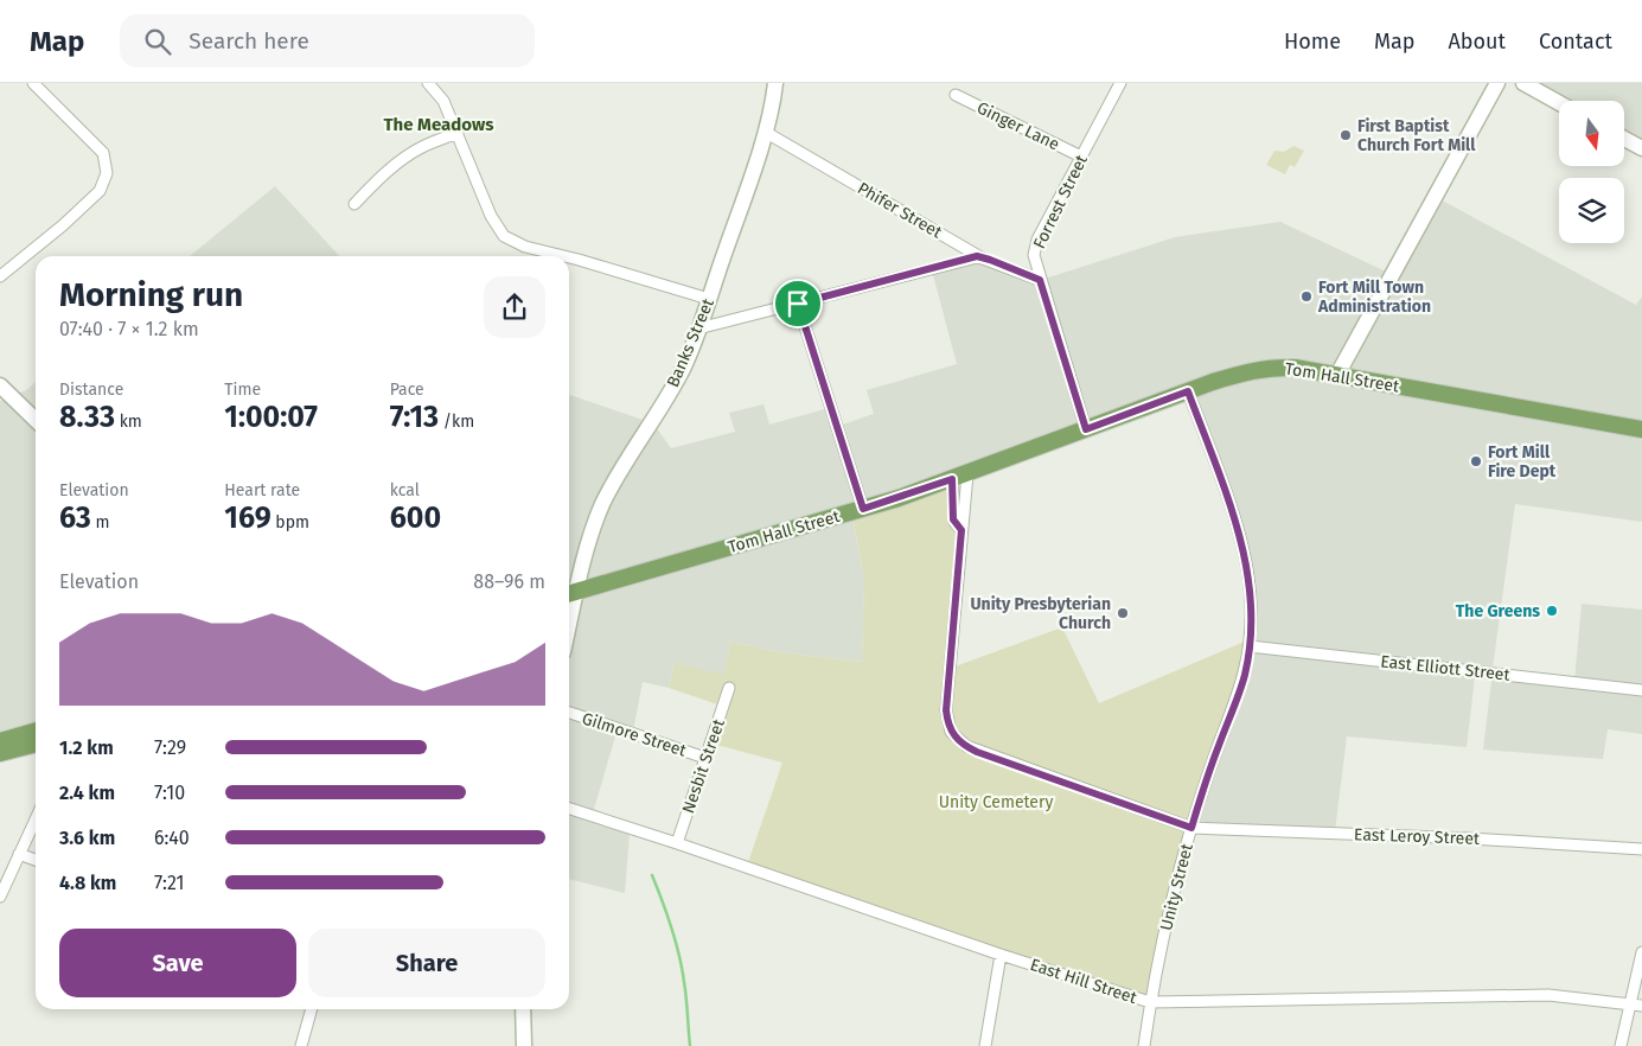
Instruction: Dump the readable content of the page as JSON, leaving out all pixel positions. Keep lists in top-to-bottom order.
{
  "streets": {
    "main road": ["Tom Hall Street"],
    "street": [
      "Ginger Lane",
      "Forrest Street",
      "Phifer Street",
      "Banks Street",
      "East Elliott Street",
      "Gilmore Street",
      "Nesbit Street",
      "East Leroy Street",
      "Unity Street",
      "East Hill Street"
    ]
  },
  "crossings": [
    ["Ginger Lane", "Forrest Street"],
    ["Forrest Street", "Phifer Street"],
    ["Forrest Street", "Tom Hall Street"],
    ["Phifer Street", "Banks Street"],
    ["Tom Hall Street", "East Leroy Street"],
    ["Tom Hall Street", "Unity Street"],
    ["East Elliott Street", "Unity Street"],
    ["Gilmore Street", "Nesbit Street"],
    ["Nesbit Street", "East Hill Street"],
    ["East Leroy Street", "Unity Street"],
    ["Unity Street", "East Hill Street"]
  ],
  "districts": ["The Meadows"],
  "parks": ["Unity Cemetery"],
  "places": [
    "First Baptist Church Fort Mill",
    "Fort Mill Town Administration",
    "Fort Mill Fire Dept",
    "The Greens",
    "Unity Presbyterian Church"
  ],
  "north": "bottom",
  "page": {
    "header": "Map",
    "search": "Search here",
    "nav": [
      "Home",
      "Map",
      "About",
      "Contact"
    ],
    "heading": ["Morning run", "07:40 · 7 × 1.2 km"],
    "stats": [
      ["Distance", "8.33 km"],
      ["Time", "1:00:07"],
      ["Pace", "7:13 /km"],
      ["Elevation", "63 m"],
      ["Heart rate", "169 bpm"],
      ["kcal", "600"]
    ],
    "chart": ["Elevation", "88–96 m"],
    "list": [
      {
        "name": "1.2 km",
        "note": "7:29"
      },
      {
        "name": "2.4 km",
        "note": "7:10"
      },
      {
        "name": "3.6 km",
        "note": "6:40"
      },
      {
        "name": "4.8 km",
        "note": "7:21"
      }
    ],
    "buttons": ["Save", "Share"]
  }
}
